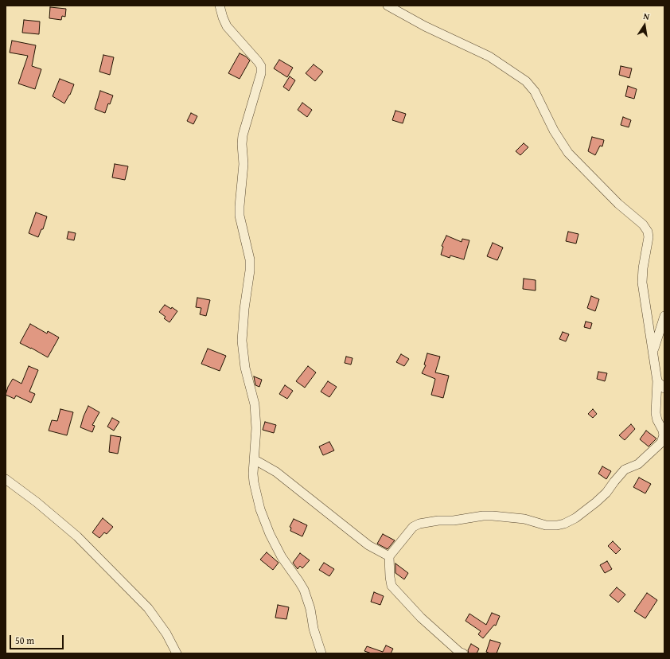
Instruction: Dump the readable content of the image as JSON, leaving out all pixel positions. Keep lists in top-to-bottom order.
{
  "scale_bar": "50 m",
  "north": "top"
}
